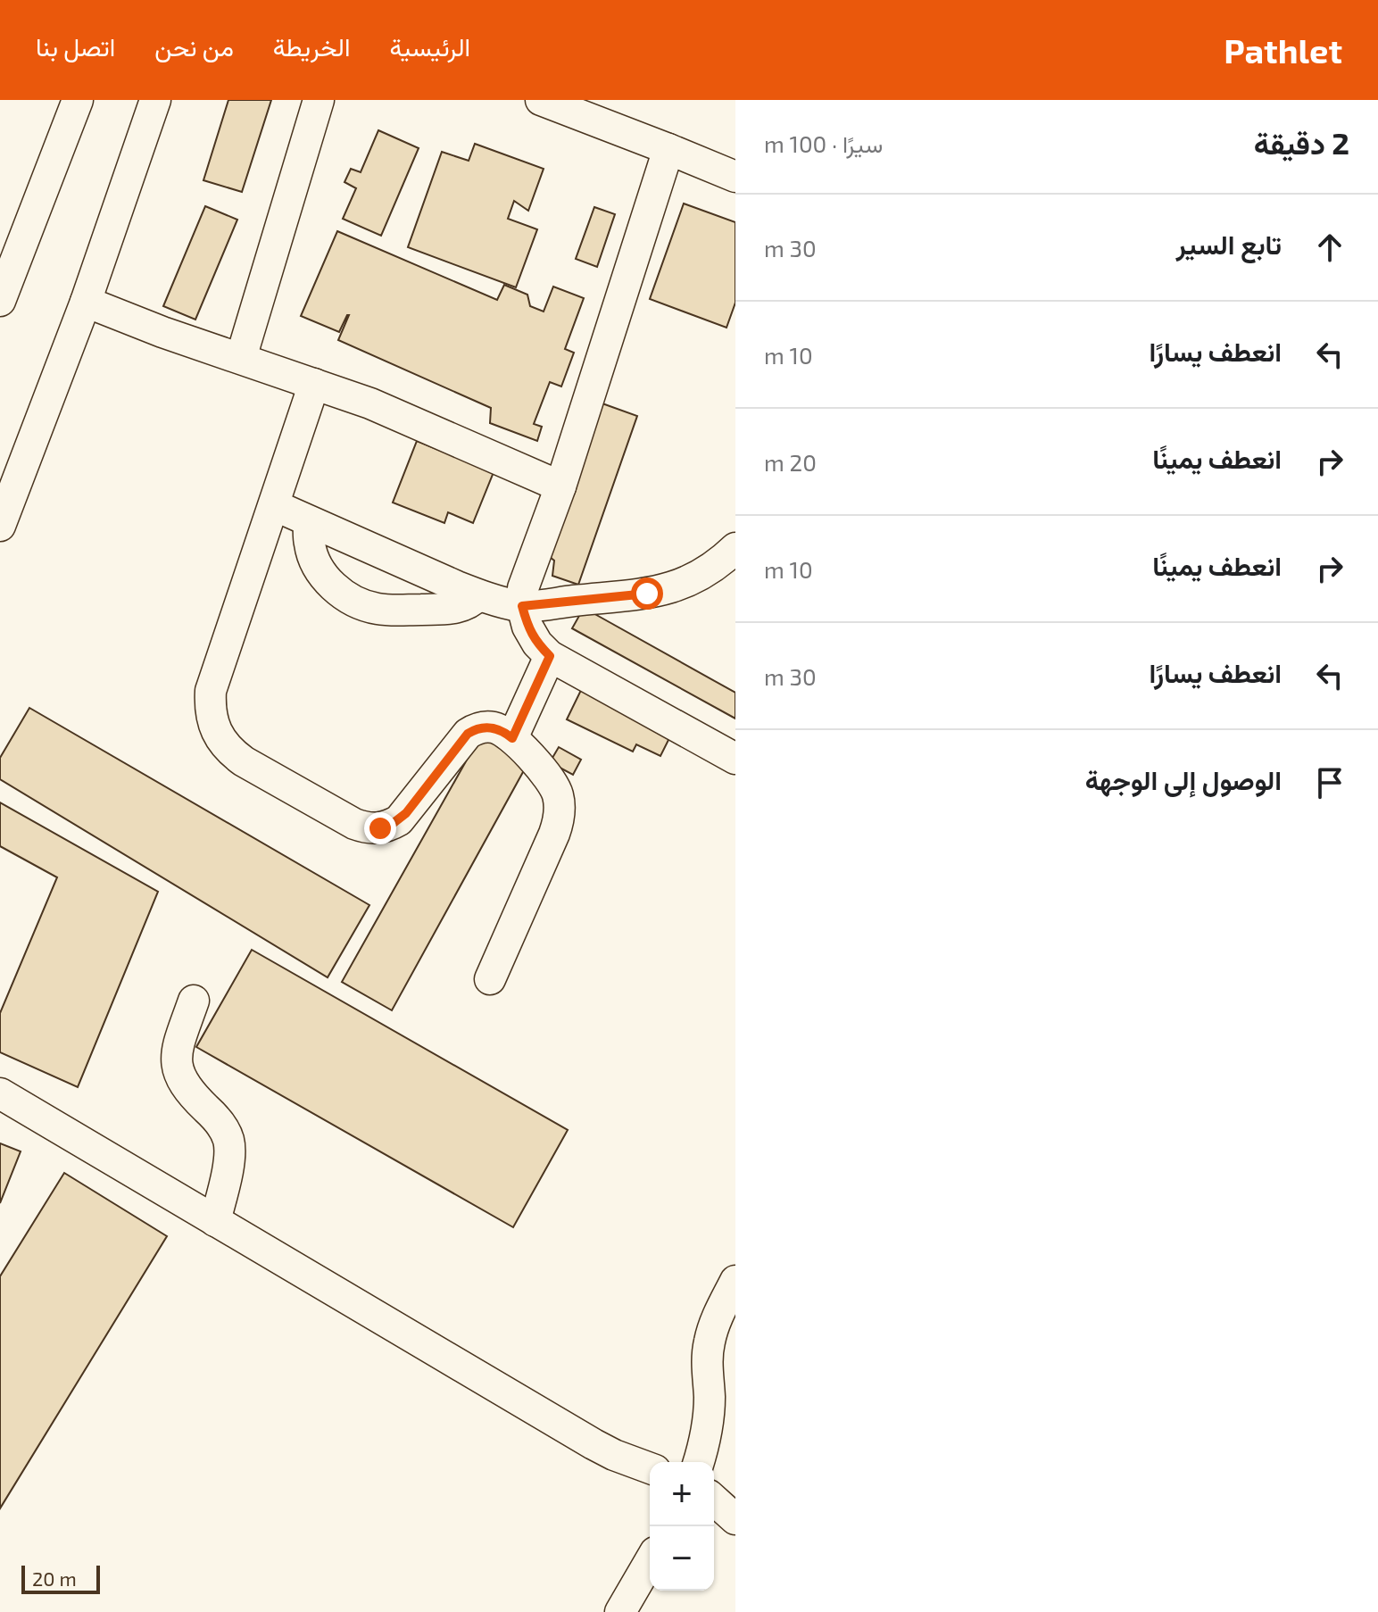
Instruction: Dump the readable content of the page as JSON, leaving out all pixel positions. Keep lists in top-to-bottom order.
{
  "scale_bar": "20 m",
  "page": {
    "header": "Pathlet",
    "nav": [
      "الرئيسية",
      "الخريطة",
      "من نحن",
      "اتصل بنا"
    ],
    "heading": ["2 دقيقة", "سيرًا · 100 m"],
    "list": [
      ["تابع السير", "30 m"],
      ["انعطف يسارًا", "10 m"],
      ["انعطف يمينًا", "20 m"],
      ["انعطف يمينًا", "10 m"],
      ["انعطف يسارًا", "30 m"],
      "الوصول إلى الوجهة"
    ],
    "map_buttons": ["+", "−"],
    "scale": "20 m"
  }
}
